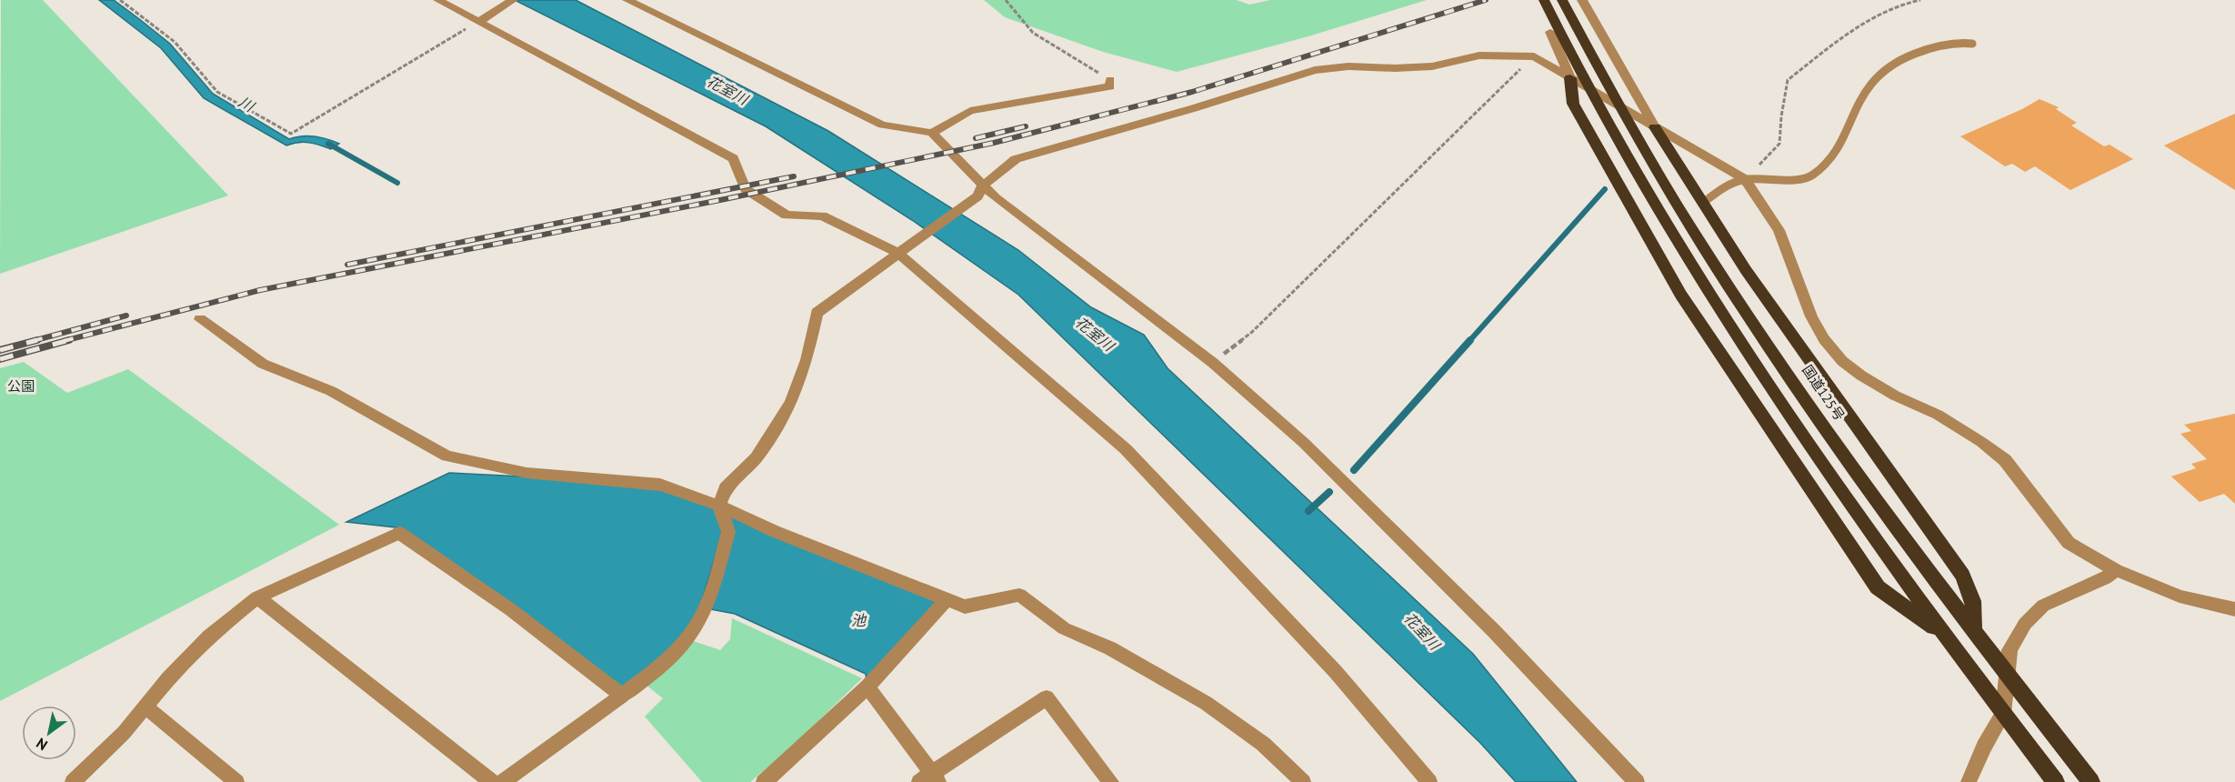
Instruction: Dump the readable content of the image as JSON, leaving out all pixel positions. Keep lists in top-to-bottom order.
{
  "streets": {
    "highway": ["国道125号"]
  },
  "water": ["花室川", "川", "池"],
  "parks": ["公園"],
  "north": "bottom left"
}
